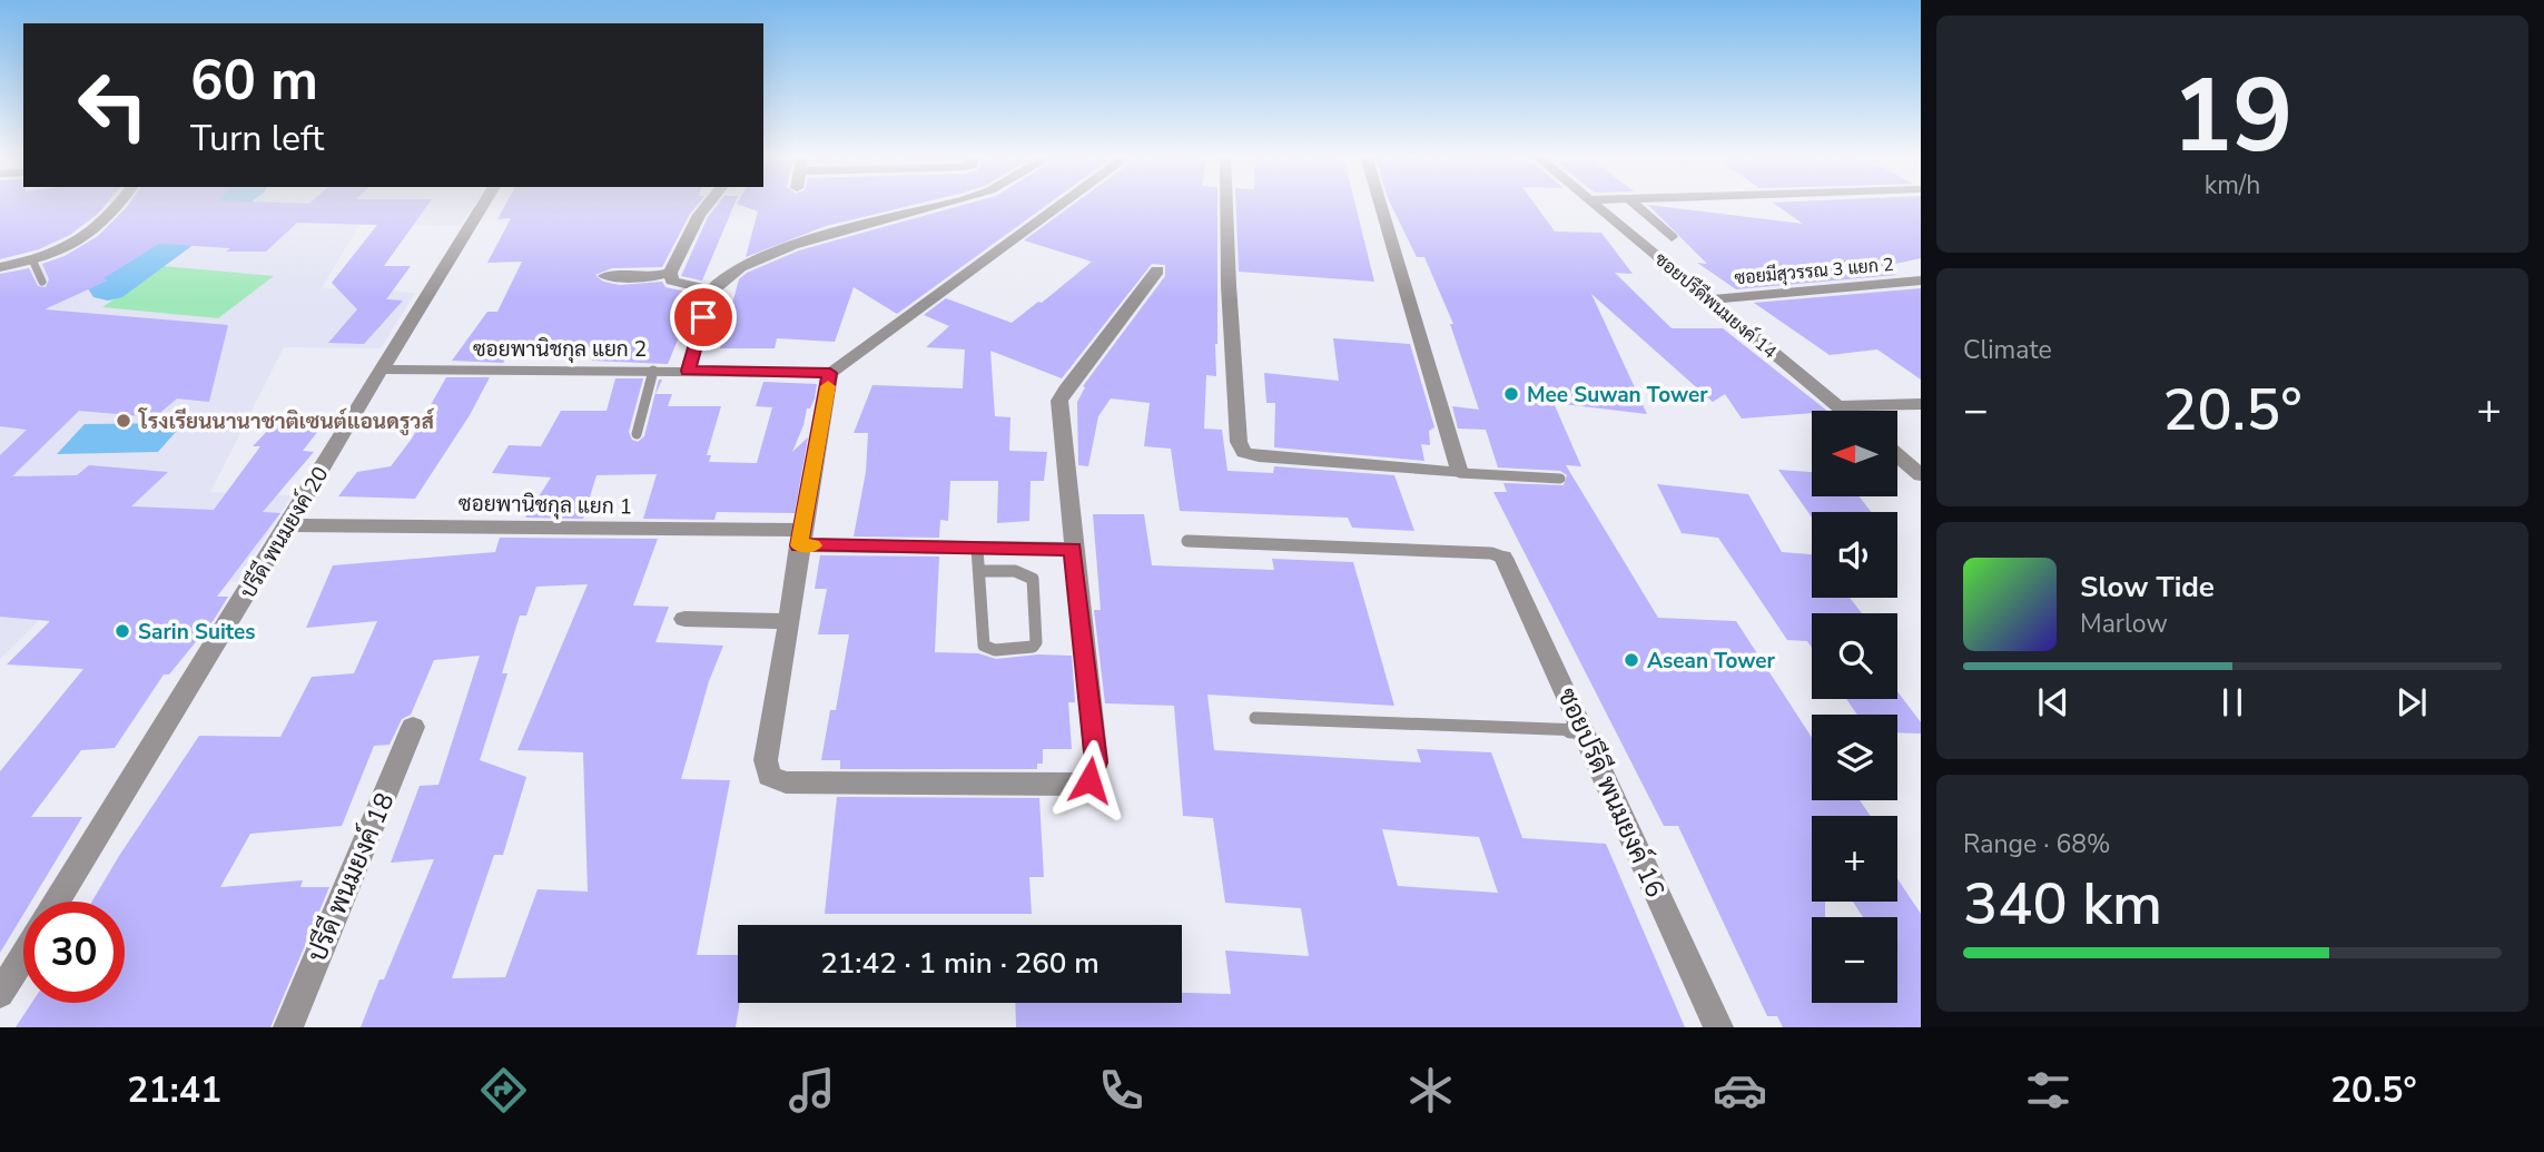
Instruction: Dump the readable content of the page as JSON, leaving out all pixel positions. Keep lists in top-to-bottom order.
{
  "streets": {
    "street": [
      "ซอยมีสุวรรณ 3 แยก 2",
      "ซอยปรีดีพนมยงค์ 14",
      "ซอยพานิชกุล แยก 2",
      "ซอยพานิชกุล แยก 1",
      "ปรีดี พนมยงค์ 20",
      "ซอยปรีดี พนมยงค์ 16",
      "ปรีดี พนมยงค์ 18"
    ]
  },
  "crossings": [
    ["ซอยมีสุวรรณ 3 แยก 2", "ซอยปรีดีพนมยงค์ 14"],
    ["ซอยพานิชกุล แยก 2", "ปรีดี พนมยงค์ 20"],
    ["ซอยพานิชกุล แยก 1", "ปรีดี พนมยงค์ 20"]
  ],
  "places": [
    "Mee Suwan Tower",
    "โรงเรียนนานาชาติเซนต์แอนดรูวส์",
    "Sarin Suites",
    "Asean Tower"
  ],
  "north": "left",
  "page": {
    "tile": [
      ["19", "km/h"],
      "Climate",
      ["Range · 68%", "340 km"]
    ],
    "turn": ["60 m", "Turn left"],
    "heat": ["−", "20.5°", "+"],
    "map_buttons": ["+", "−"],
    "song": ["Slow Tide", "Marlow"],
    "limit": "30",
    "trip": "21:42 · 1 min · 260 m",
    "tabs": ["21:41", "20.5°"]
  }
}
